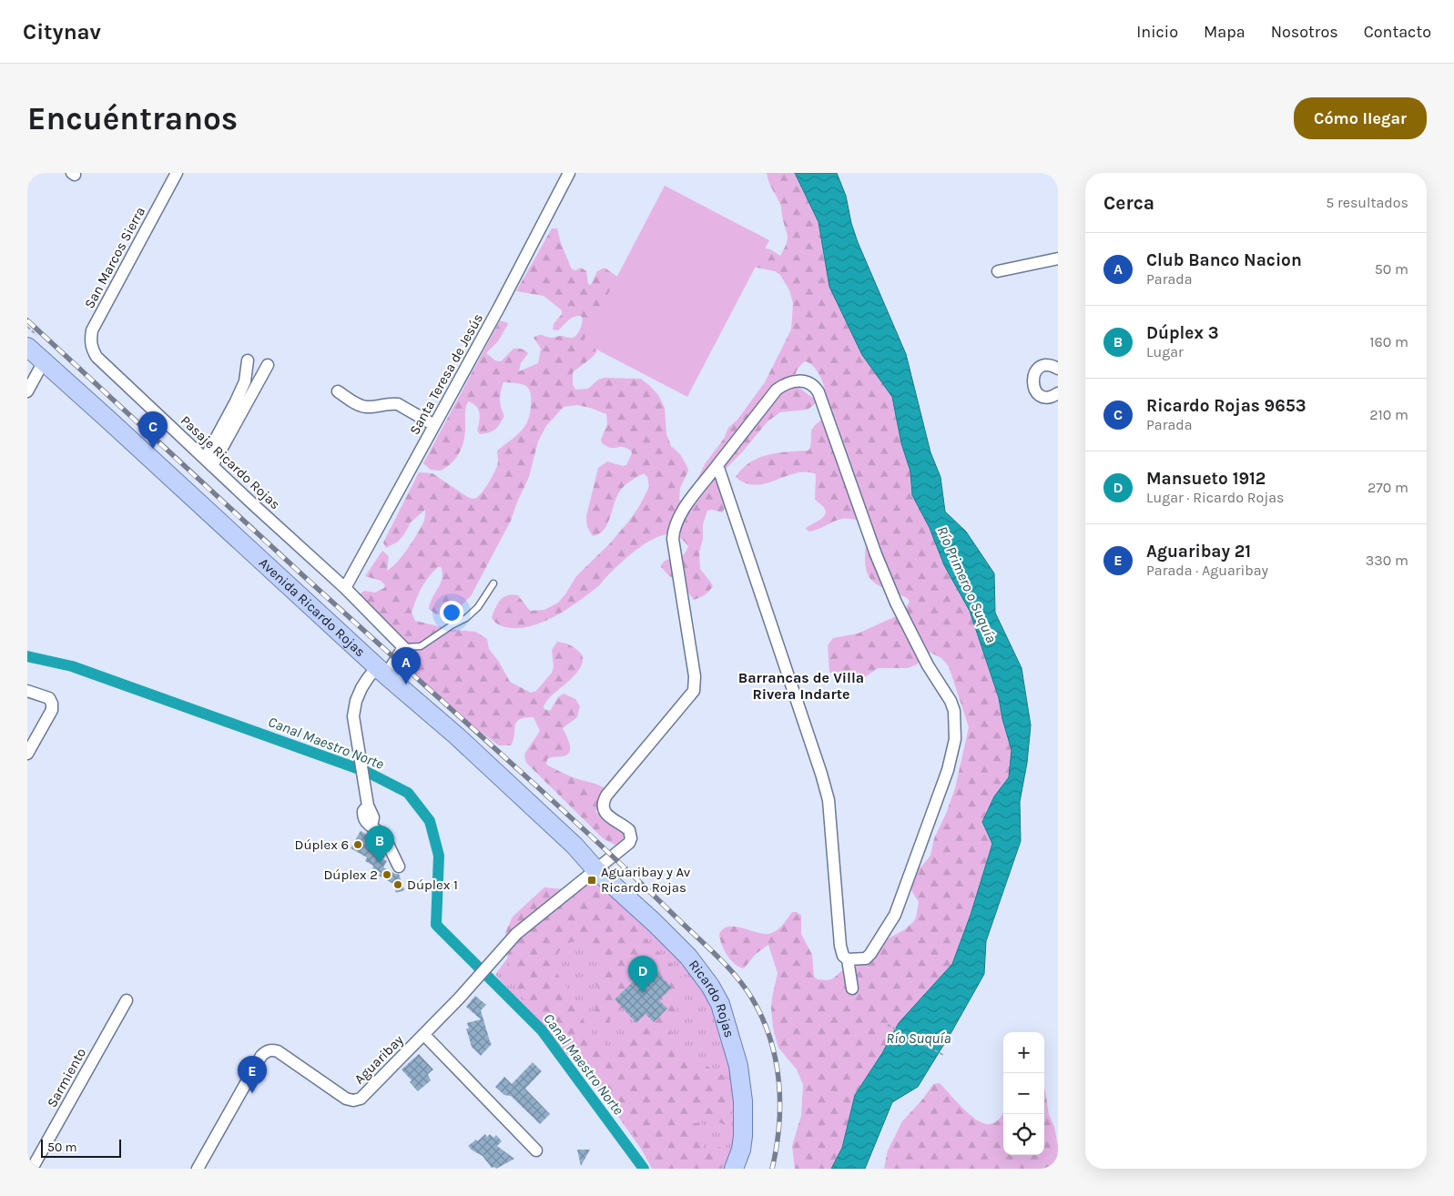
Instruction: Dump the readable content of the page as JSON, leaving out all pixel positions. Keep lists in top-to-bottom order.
{
  "streets": {
    "main road": ["Avenida Ricardo Rojas", "Ricardo Rojas"],
    "street": [
      "San Marcos Sierra",
      "Santa Teresa de Jesús",
      "Pasaje Ricardo Rojas",
      "Aguaribay",
      "Sarmiento"
    ]
  },
  "crossings": [
    ["San Marcos Sierra", "Pasaje Ricardo Rojas"],
    ["Santa Teresa de Jesús", "Pasaje Ricardo Rojas"],
    ["Avenida Ricardo Rojas", "Ricardo Rojas"],
    ["Avenida Ricardo Rojas", "Aguaribay"],
    ["Ricardo Rojas", "Aguaribay"]
  ],
  "districts": ["Barrancas de Villa Rivera Indarte"],
  "water": ["Río Primero o Suquía", "Canal Maestro Norte", "Río Suquía"],
  "places": {
    "other": ["Dúplex 6", "Dúplex 2", "Dúplex 1"],
    "transit": ["Aguaribay y Av Ricardo Rojas"]
  },
  "scale_bar": "50 m",
  "page": {
    "header": "Citynav",
    "nav": [
      "Inicio",
      "Mapa",
      "Nosotros",
      "Contacto"
    ],
    "buttons": "Cómo llegar",
    "title": "Encuéntranos",
    "heading": ["Cerca", "5 resultados"],
    "list": [
      {
        "mark": "A",
        "name": "Club Banco Nacion",
        "note": "Parada",
        "value": "50 m"
      },
      {
        "mark": "B",
        "name": "Dúplex 3",
        "note": "Lugar",
        "value": "160 m"
      },
      {
        "mark": "C",
        "name": "Ricardo Rojas 9653",
        "note": "Parada",
        "value": "210 m"
      },
      {
        "mark": "D",
        "name": "Mansueto 1912",
        "note": "Lugar · Ricardo Rojas",
        "value": "270 m"
      },
      {
        "mark": "E",
        "name": "Aguaribay 21",
        "note": "Parada · Aguaribay",
        "value": "330 m"
      }
    ],
    "pins": [
      "C",
      "A",
      "B",
      "D",
      "E"
    ],
    "map_buttons": ["+", "−"],
    "scale": "50 m"
  }
}
